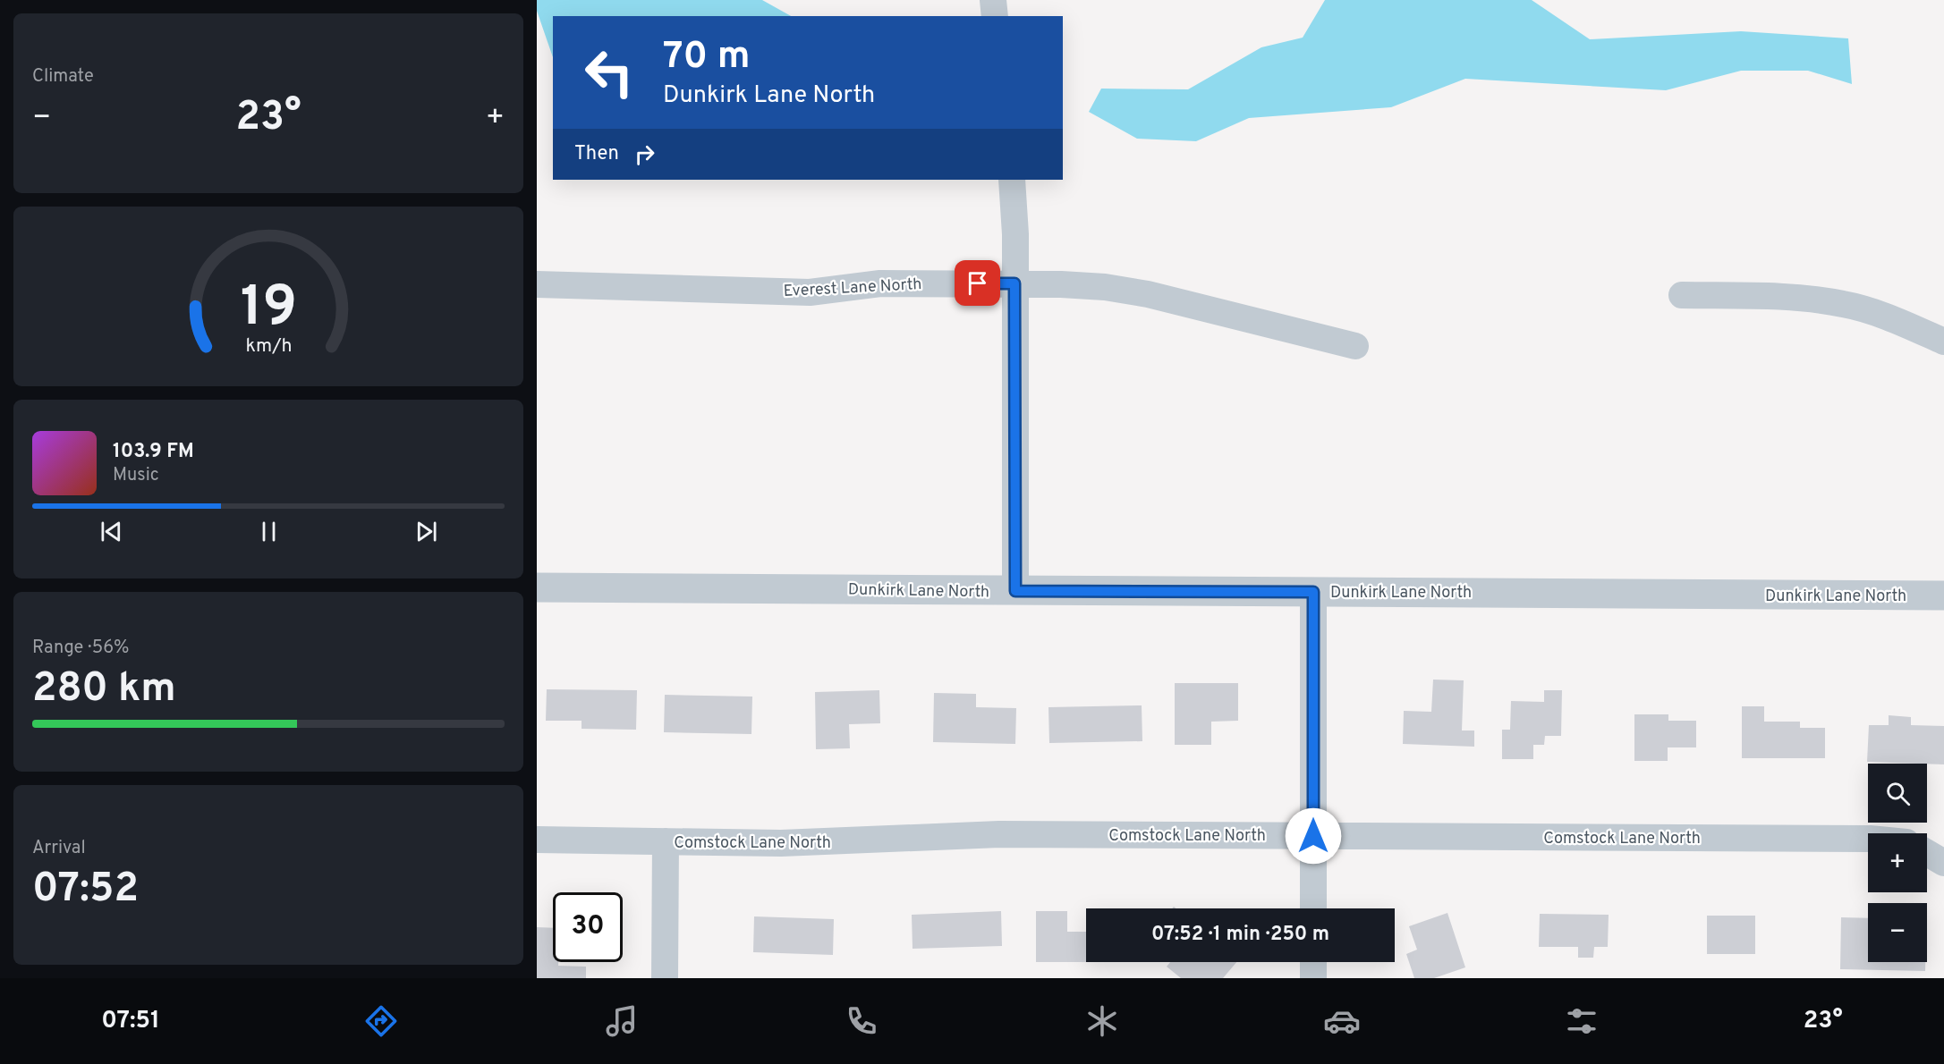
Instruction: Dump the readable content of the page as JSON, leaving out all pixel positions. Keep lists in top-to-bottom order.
{
  "streets": {
    "street": ["Everest Lane North", "Dunkirk Lane North", "Comstock Lane North"]
  },
  "page": {
    "tile": [
      "Climate",
      ["Range · 56%", "280 km"],
      ["Arrival", "07:52"]
    ],
    "turn": ["70 m", "Dunkirk Lane North"],
    "heat": ["−", "23°", "+"],
    "then": "Then",
    "song": ["103.9 FM", "Music"],
    "map_buttons": ["+", "−"],
    "limit": "30",
    "trip": "07:52 · 1 min · 250 m",
    "tabs": ["07:51", "23°"],
    "gauge": ["19", "km/h"]
  }
}
